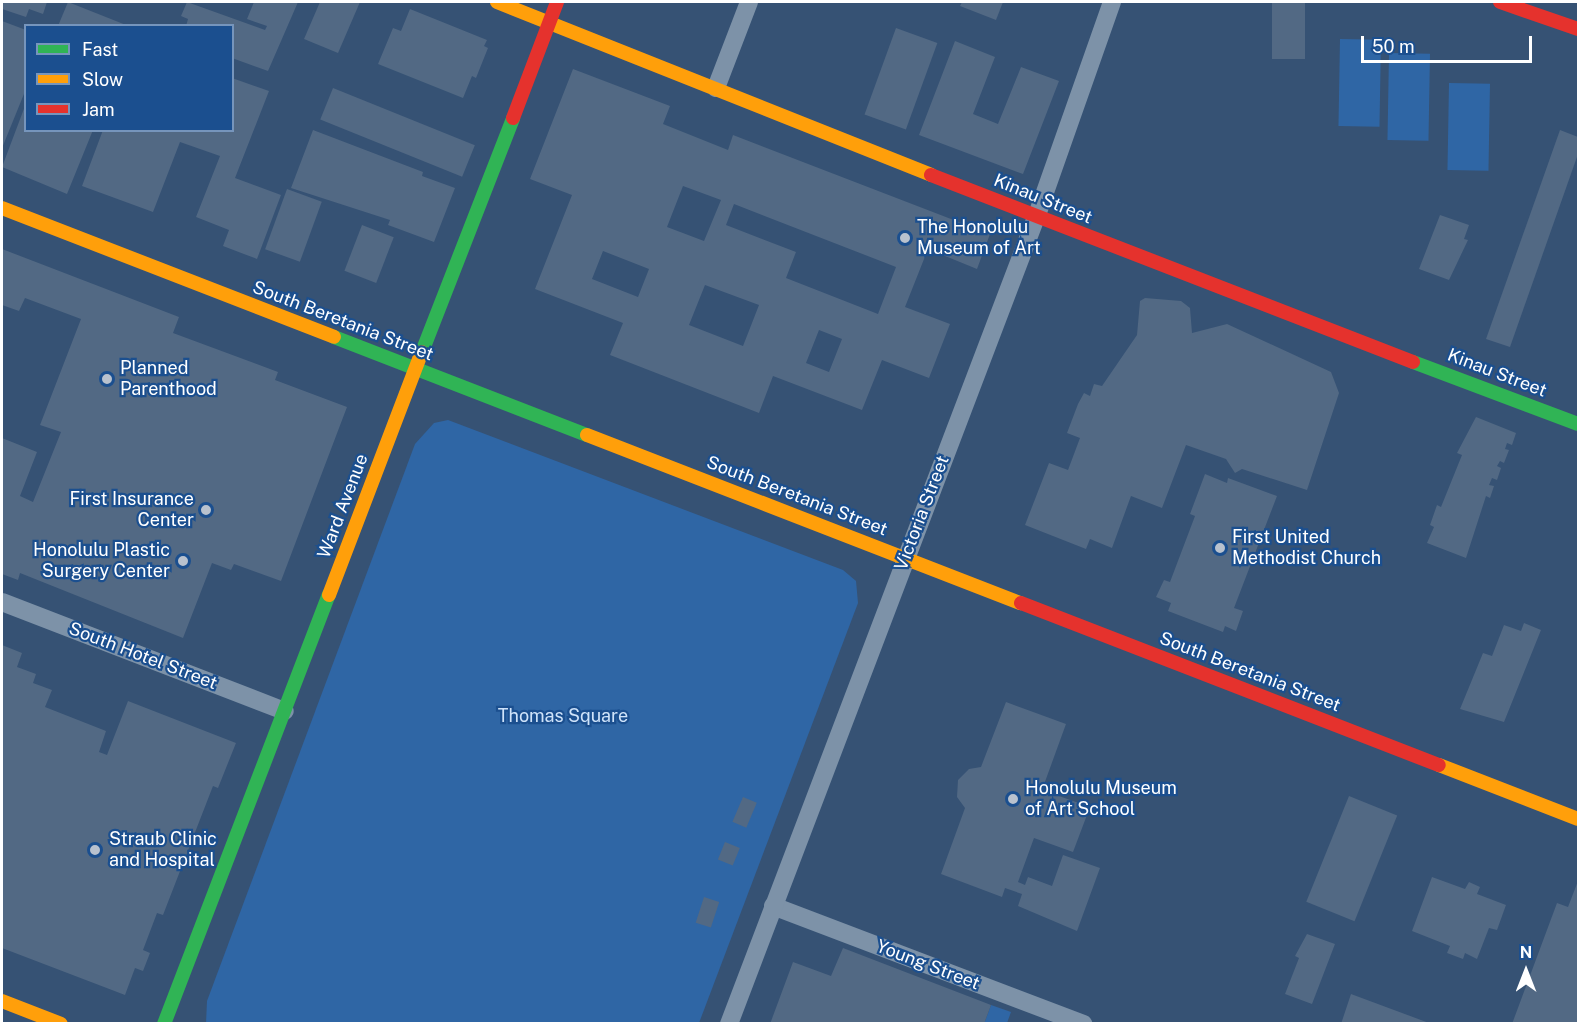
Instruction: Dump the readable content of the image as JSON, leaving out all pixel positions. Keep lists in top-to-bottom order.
{
  "streets": {
    "main road": ["Kinau Street", "South Beretania Street", "Ward Avenue"],
    "street": ["Victoria Street", "South Hotel Street", "Young Street"]
  },
  "crossings": [
    ["Kinau Street", "Ward Avenue"],
    ["Kinau Street", "Victoria Street"],
    ["South Beretania Street", "Ward Avenue"],
    ["South Beretania Street", "Victoria Street"],
    ["Ward Avenue", "South Hotel Street"],
    ["Victoria Street", "Young Street"]
  ],
  "parks": ["Thomas Square"],
  "places": [
    "The Honolulu Museum of Art",
    "Planned Parenthood",
    "First Insurance Center",
    "First United Methodist Church",
    "Honolulu Plastic Surgery Center",
    "Honolulu Museum of Art School",
    "Straub Clinic and Hospital"
  ],
  "legend": ["Fast", "Slow", "Jam"],
  "scale_bar": "50 m",
  "north": "top"
}
